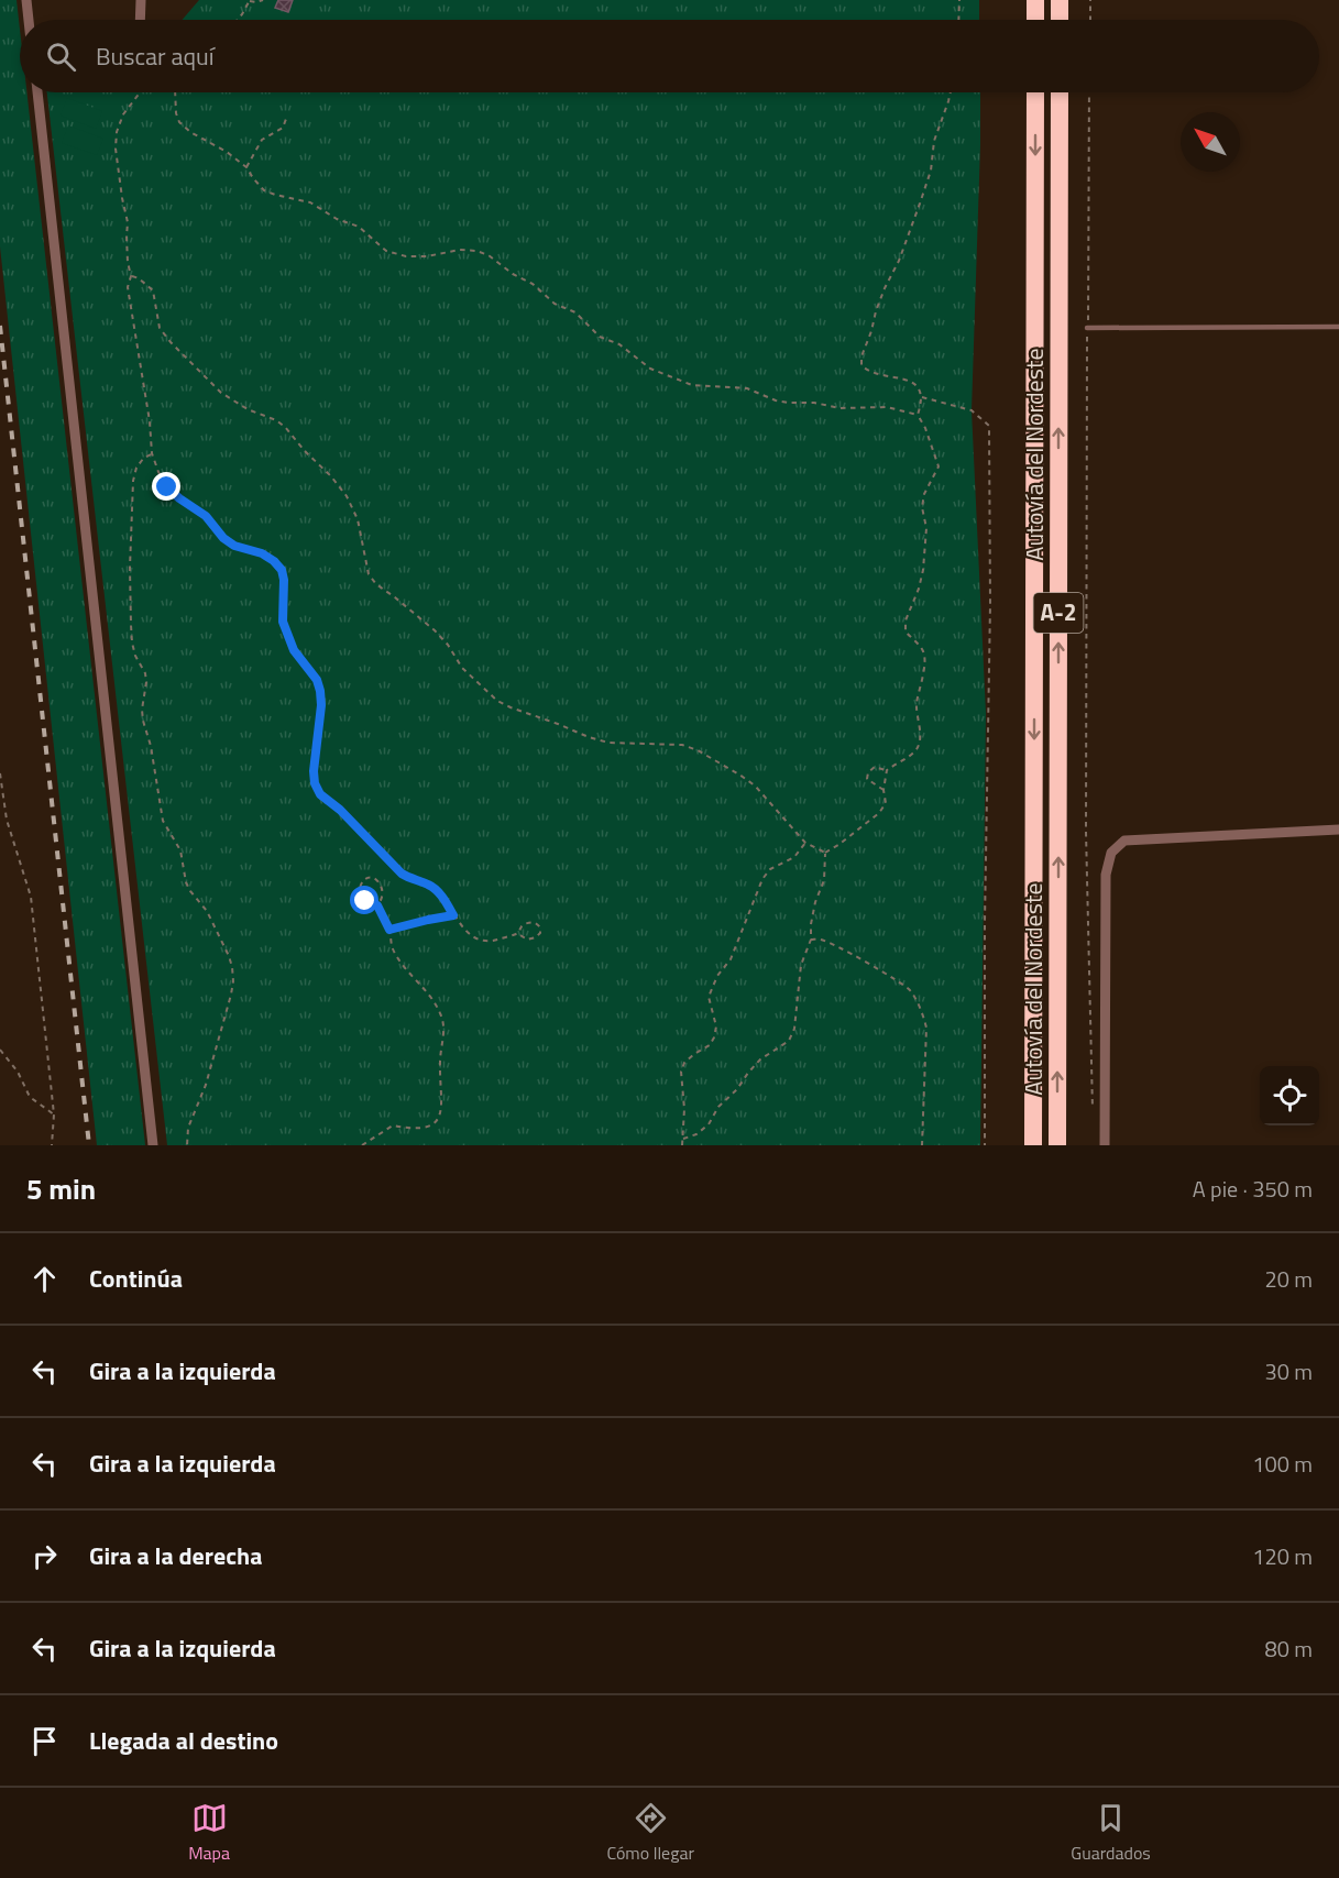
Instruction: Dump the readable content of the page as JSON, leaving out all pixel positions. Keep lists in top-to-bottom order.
{
  "streets": {
    "highway": ["Autovía del Nordeste", "A-2"]
  },
  "north": "top left",
  "page": {
    "search": "Buscar aquí",
    "heading": ["5 min", "A pie · 350 m"],
    "list": [
      ["Continúa", "20 m"],
      ["Gira a la izquierda", "30 m"],
      ["Gira a la izquierda", "100 m"],
      ["Gira a la derecha", "120 m"],
      ["Gira a la izquierda", "80 m"],
      "Llegada al destino"
    ],
    "nav": ["Mapa", "Cómo llegar", "Guardados"]
  }
}
